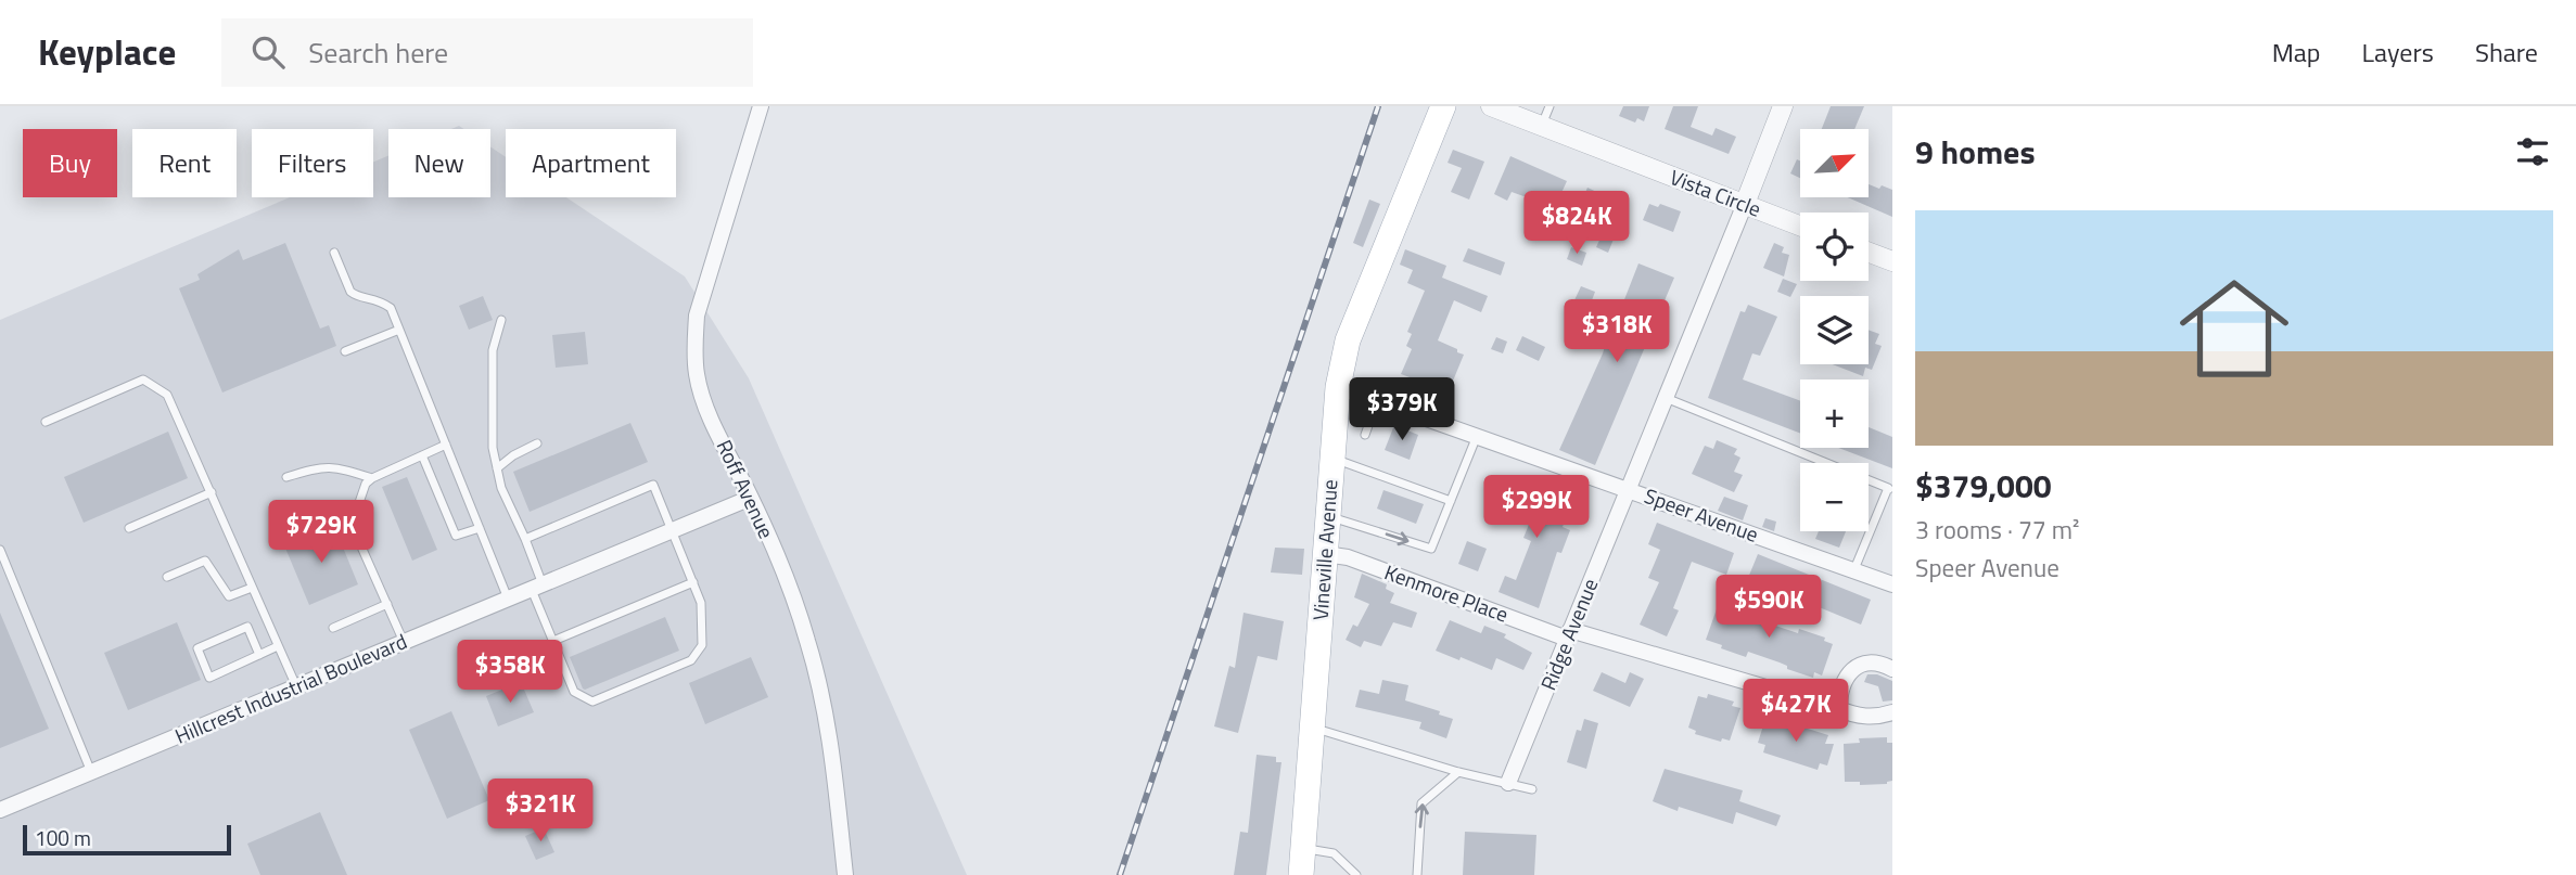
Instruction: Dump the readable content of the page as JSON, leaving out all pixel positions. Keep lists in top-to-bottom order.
{
  "streets": {
    "main road": ["Vineville Avenue"],
    "street": [
      "Vista Circle",
      "Roff Avenue",
      "Speer Avenue",
      "Kenmore Place",
      "Ridge Avenue",
      "Hillcrest Industrial Boulevard"
    ]
  },
  "crossings": [
    ["Vista Circle", "Ridge Avenue"],
    ["Roff Avenue", "Hillcrest Industrial Boulevard"],
    ["Speer Avenue", "Vineville Avenue"],
    ["Speer Avenue", "Ridge Avenue"],
    ["Vineville Avenue", "Kenmore Place"],
    ["Kenmore Place", "Ridge Avenue"]
  ],
  "scale_bar": "100 m",
  "north": "top right",
  "page": {
    "header": "Keyplace",
    "search": "Search here",
    "nav": ["Map", "Layers", "Share"],
    "heading": "9 homes",
    "map_buttons": ["+", "−"],
    "chip": [
      "Buy",
      "Rent",
      "Filters",
      "New",
      "Apartment"
    ],
    "price": [
      "$824K",
      "$318K",
      "$379K",
      "$299K",
      "$729K",
      "$590K",
      "$358K",
      "$427K",
      "$321K"
    ],
    "list": [
      {
        "name": "$379,000",
        "note": "3 rooms · 77 m² · Speer Avenue"
      }
    ],
    "scale": "100 m"
  }
}
